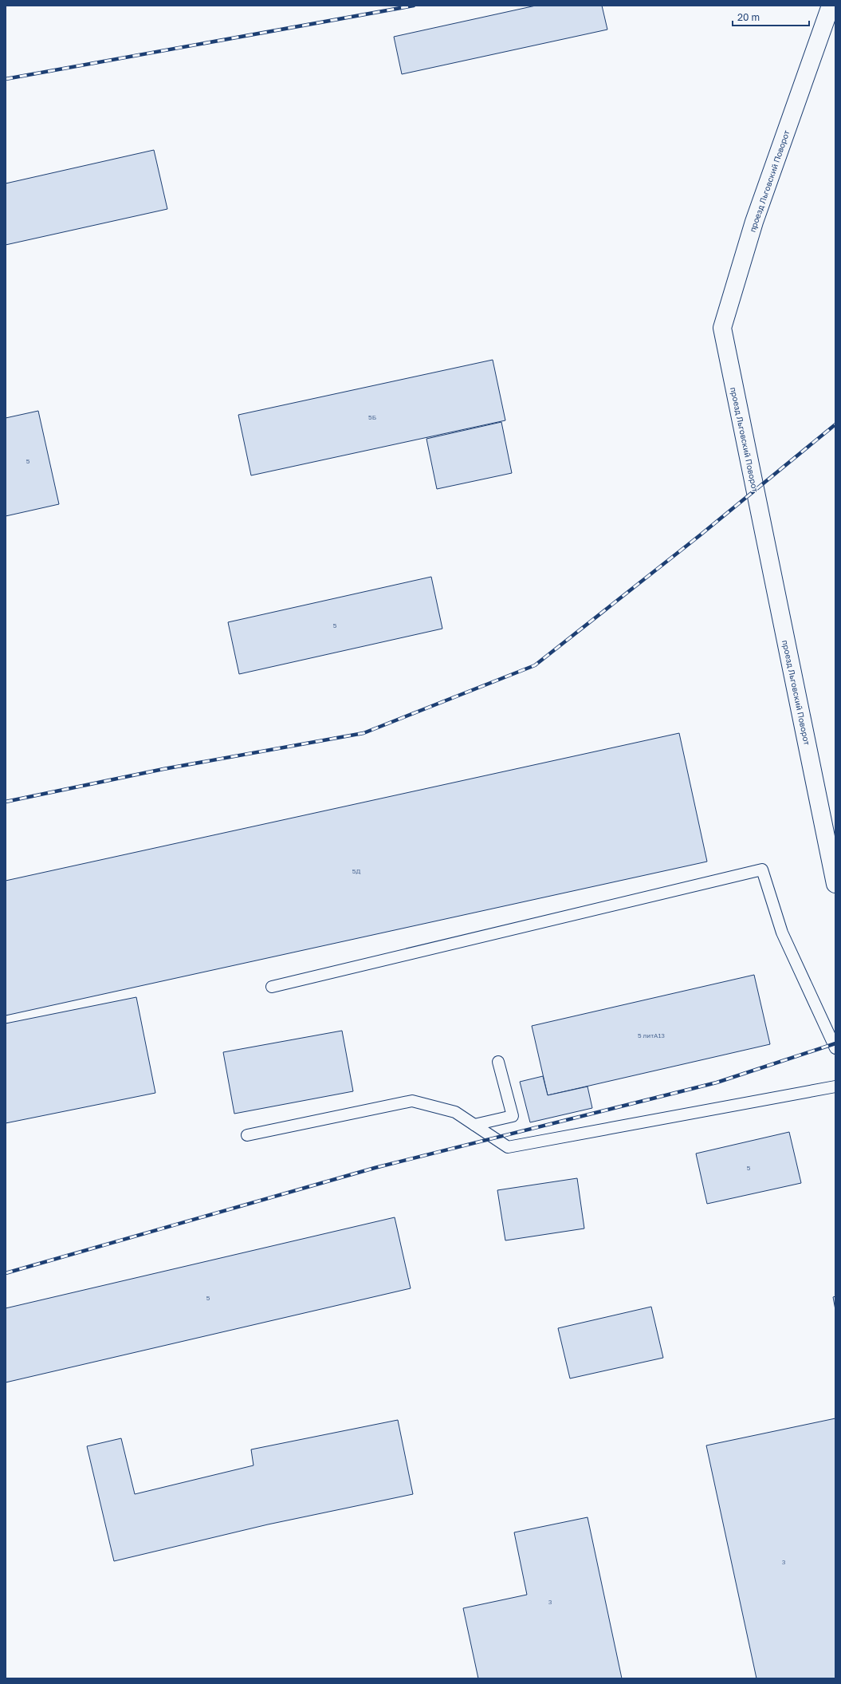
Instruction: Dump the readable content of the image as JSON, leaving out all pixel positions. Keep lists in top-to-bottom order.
{
  "streets": {
    "street": ["проезд Льговский Поворот"]
  },
  "house_numbers": [
    "5Б",
    "5",
    "5",
    "5Д",
    "5 литА13",
    "5",
    "5",
    "3",
    "3"
  ],
  "scale_bar": "20 m"
}
